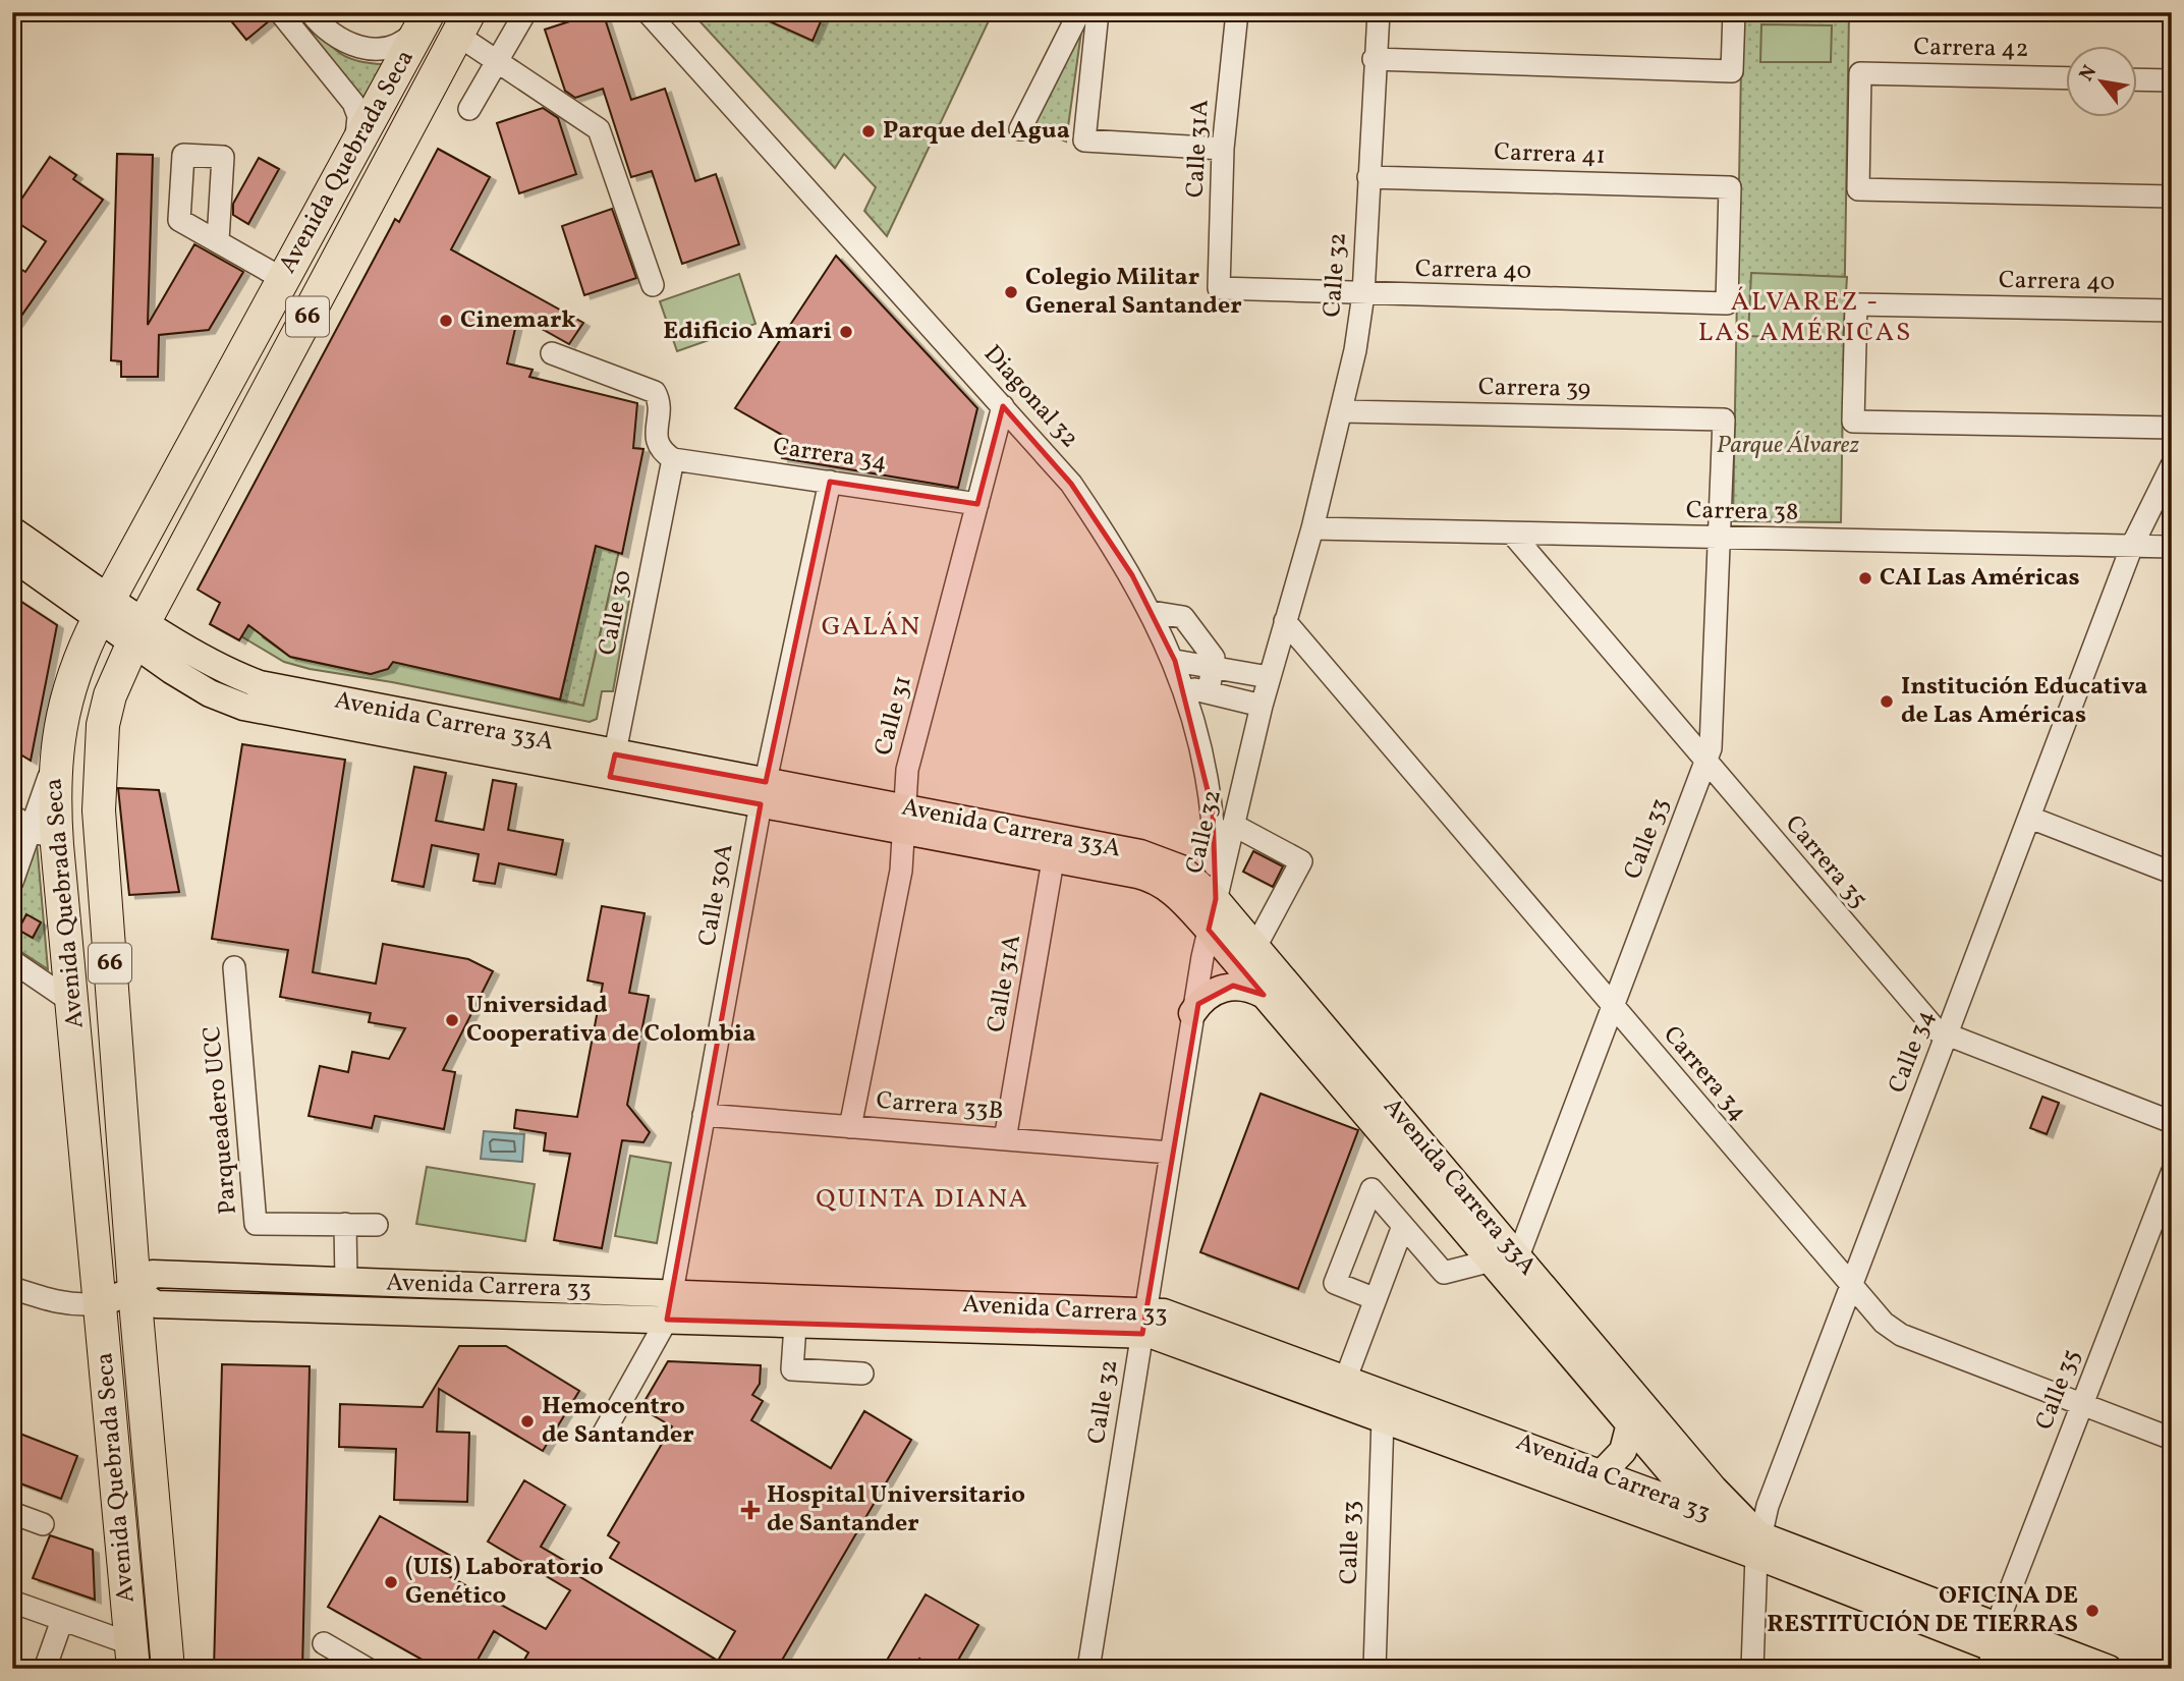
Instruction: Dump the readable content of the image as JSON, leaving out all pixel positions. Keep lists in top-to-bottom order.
{
  "streets": {
    "highway": ["Avenida Quebrada Seca", "66"],
    "main road": ["Avenida Carrera 33A", "Avenida Carrera 33"],
    "street": [
      "Carrera 42",
      "Calle 31A",
      "Carrera 41",
      "Carrera 40",
      "Calle 32",
      "Carrera 39",
      "Diagonal 32",
      "Carrera 34",
      "Carrera 38",
      "Calle 30",
      "Calle 31",
      "Calle 33",
      "Carrera 35",
      "Calle 30A",
      "Calle 34",
      "Carrera 33B",
      "Parqueadero UCC",
      "Calle 35"
    ]
  },
  "crossings": [
    ["Calle 31A", "Carrera 40"],
    ["Calle 31A", "Avenida Carrera 33A"],
    ["Calle 31A", "Carrera 33B"],
    ["Carrera 41", "Carrera 40"],
    ["Carrera 41", "Calle 32"],
    ["Avenida Quebrada Seca", "Avenida Carrera 33A"],
    ["Avenida Quebrada Seca", "Avenida Carrera 33"],
    ["Carrera 40", "Calle 32"],
    ["Calle 32", "Carrera 39"],
    ["Calle 32", "Diagonal 32"],
    ["Calle 32", "Carrera 34"],
    ["Calle 32", "Carrera 38"],
    ["Calle 32", "Avenida Carrera 33A"],
    ["Calle 32", "Carrera 33B"],
    ["Calle 32", "Avenida Carrera 33"],
    ["Carrera 39", "Calle 33"],
    ["Diagonal 32", "Calle 31"],
    ["Diagonal 32", "Avenida Carrera 33A"],
    ["Carrera 34", "Calle 30"],
    ["Carrera 34", "Calle 31"],
    ["Carrera 34", "Calle 33"],
    ["Carrera 34", "Calle 30A"],
    ["Carrera 34", "Calle 34"],
    ["Carrera 34", "Calle 35"],
    ["Carrera 38", "Calle 33"],
    ["Carrera 38", "Carrera 35"],
    ["Carrera 38", "Calle 34"],
    ["Calle 30", "Avenida Carrera 33A"],
    ["Calle 31", "Avenida Carrera 33A"],
    ["Calle 31", "Carrera 33B"],
    ["Avenida Carrera 33A", "Calle 33"],
    ["Avenida Carrera 33A", "Calle 30A"],
    ["Avenida Carrera 33A", "Calle 34"],
    ["Avenida Carrera 33A", "Avenida Carrera 33"],
    ["Calle 33", "Carrera 35"],
    ["Calle 33", "Avenida Carrera 33"],
    ["Carrera 35", "Calle 34"],
    ["Calle 30A", "Carrera 33B"],
    ["Calle 30A", "Avenida Carrera 33"],
    ["Calle 34", "Avenida Carrera 33"],
    ["Avenida Carrera 33", "Calle 35"]
  ],
  "districts": ["ÁLVAREZ - LAS AMÉRICAS", "GALÁN", "QUINTA DIANA"],
  "parks": ["Parque Álvarez"],
  "places": {
    "other": [
      "Parque del Agua",
      "Colegio Militar General Santander",
      "Cinemark",
      "Edificio Amari",
      "CAI Las Américas",
      "Institución Educativa de Las Américas",
      "Universidad Cooperativa de Colombia",
      "Hemocentro de Santander",
      "(UIS) Laboratorio Genético",
      "OFICINA DE RESTITUCIÓN DE TIERRAS"
    ],
    "health": ["Hospital Universitario de Santander"]
  },
  "north": "top left"
}
